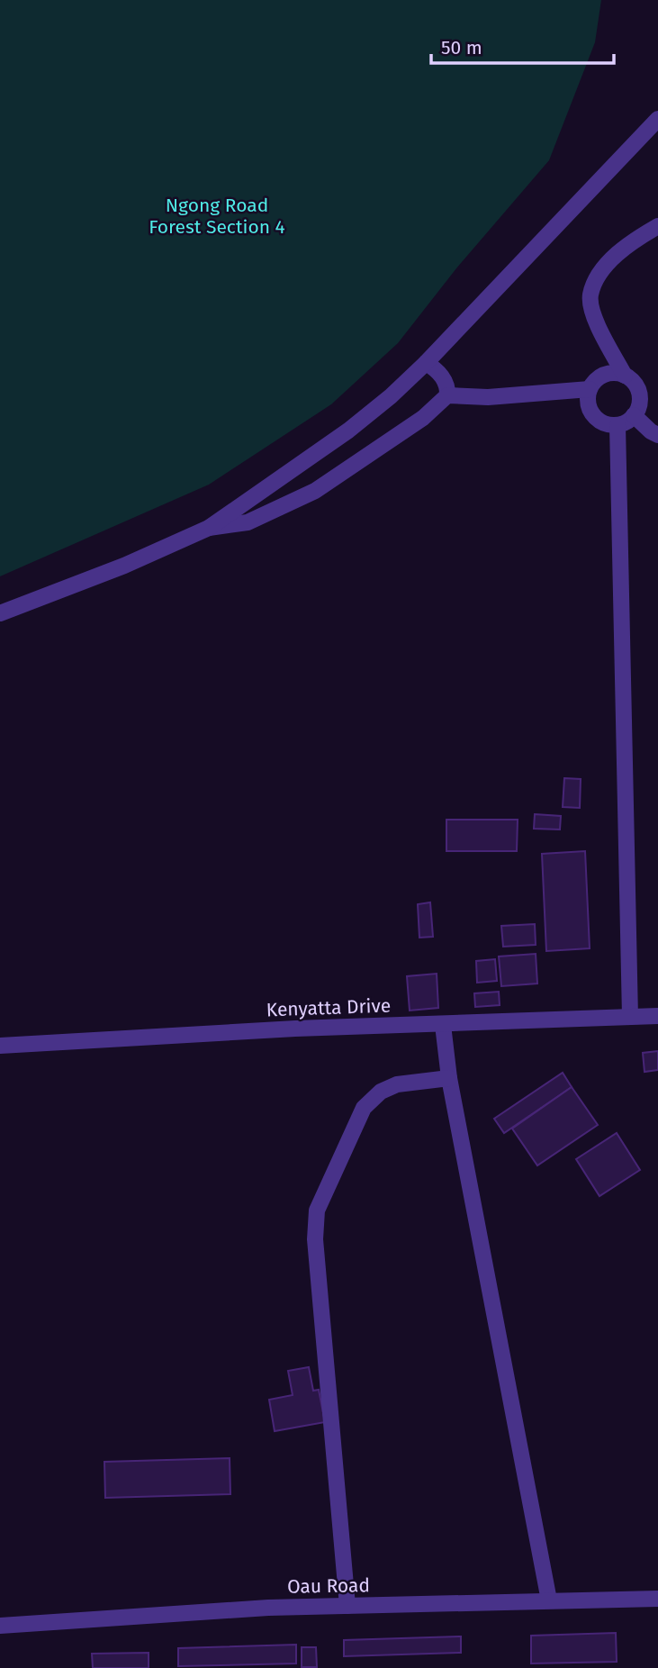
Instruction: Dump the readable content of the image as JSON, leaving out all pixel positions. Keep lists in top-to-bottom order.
{
  "streets": {
    "street": ["Kenyatta Drive", "Oau Road"]
  },
  "parks": ["Ngong Road Forest Section 4"],
  "scale_bar": "50 m"
}
